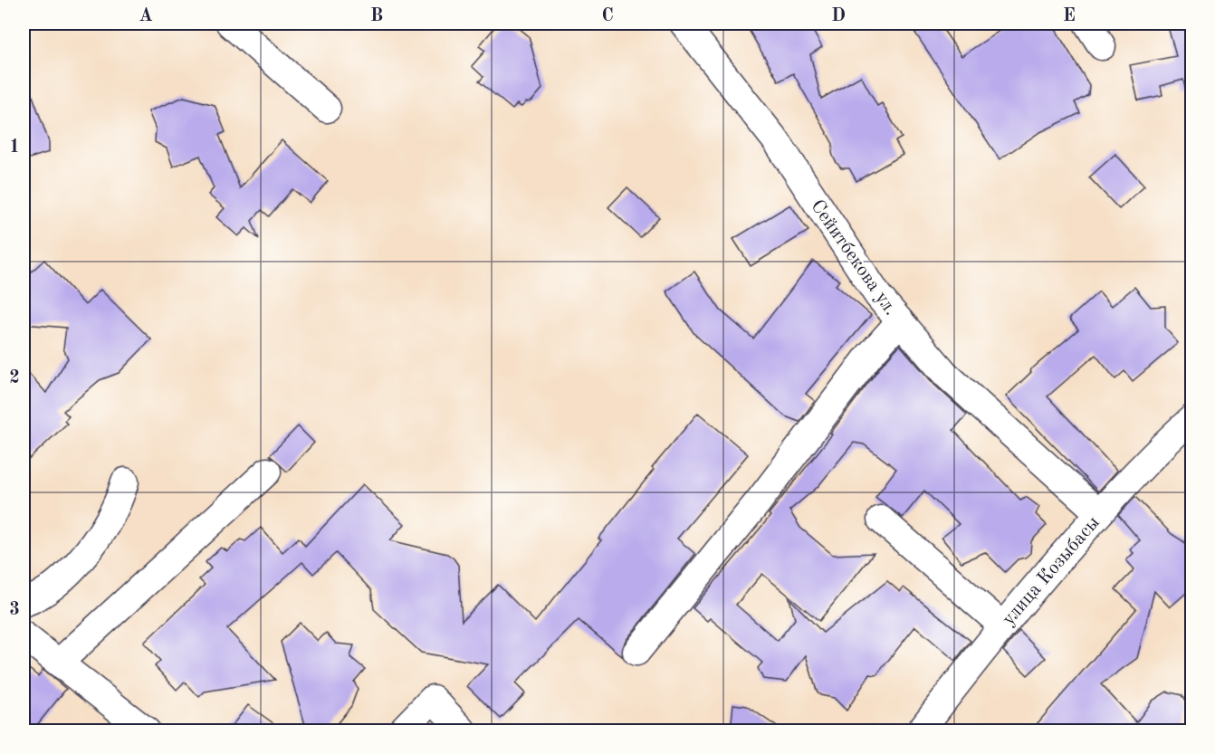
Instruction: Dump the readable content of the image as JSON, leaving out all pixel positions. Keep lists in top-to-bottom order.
{
  "streets": {
    "street": ["Сейитбекова ул.", "улица Козыбасы"]
  },
  "crossings": [
    ["Сейитбекова ул.", "улица Козыбасы"]
  ],
  "grid": {
    "columns": [
      "A",
      "B",
      "C",
      "D",
      "E"
    ],
    "rows": ["1", "2", "3"]
  }
}
